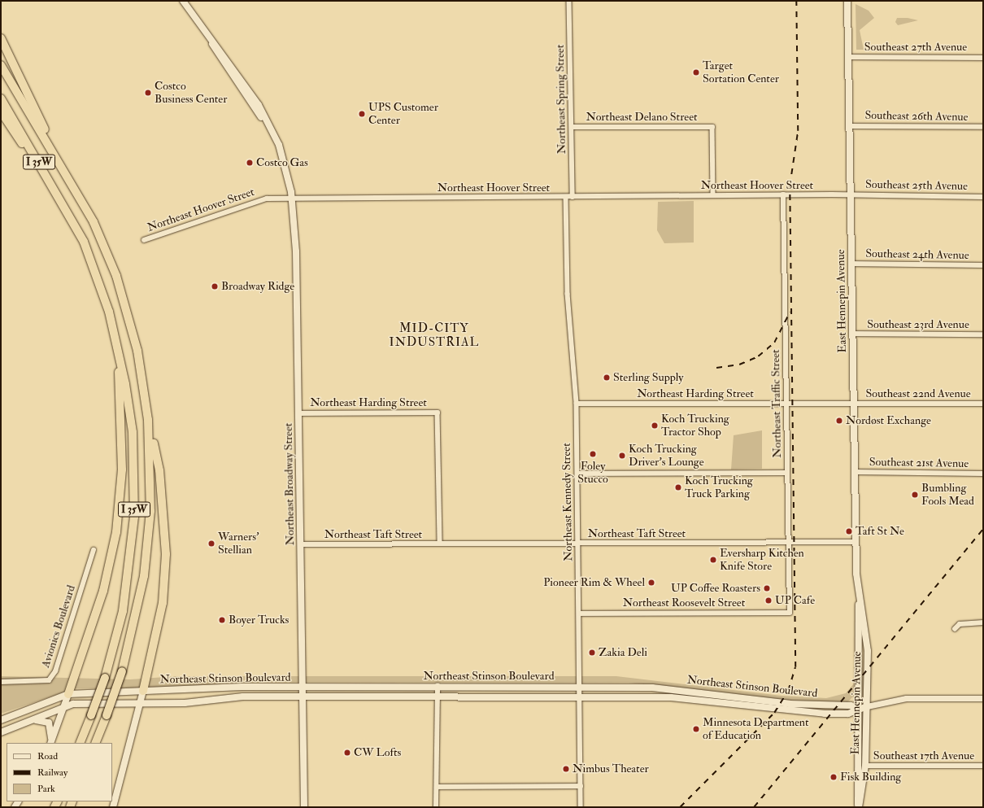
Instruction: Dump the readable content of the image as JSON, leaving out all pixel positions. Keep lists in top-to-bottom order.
{
  "streets": {
    "highway": ["I 35W"],
    "main road": ["East Hennepin Avenue", "Northeast Broadway Street", "Northeast Stinson Boulevard"],
    "street": [
      "Southeast 27th Avenue",
      "Northeast Spring Street",
      "Southeast 26th Avenue",
      "Northeast Delano Street",
      "Northeast Hoover Street",
      "Southeast 25th Avenue",
      "Southeast 24th Avenue",
      "Southeast 23rd Avenue",
      "Northeast Harding Street",
      "Southeast 22nd Avenue",
      "Northeast Traffic Street",
      "Southeast 21st Avenue",
      "Northeast Kennedy Street",
      "Northeast Taft Street",
      "Northeast Roosevelt Street",
      "Avionics Boulevard",
      "Southeast 17th Avenue"
    ]
  },
  "crossings": [
    ["Southeast 27th Avenue", "East Hennepin Avenue"],
    ["Northeast Spring Street", "Northeast Delano Street"],
    ["Northeast Spring Street", "Northeast Hoover Street"],
    ["Southeast 26th Avenue", "East Hennepin Avenue"],
    ["Northeast Delano Street", "Northeast Hoover Street"],
    ["Northeast Hoover Street", "Southeast 25th Avenue"],
    ["Northeast Hoover Street", "East Hennepin Avenue"],
    ["Northeast Hoover Street", "Northeast Traffic Street"],
    ["Northeast Hoover Street", "Northeast Broadway Street"],
    ["Northeast Hoover Street", "Northeast Kennedy Street"],
    ["Southeast 25th Avenue", "East Hennepin Avenue"],
    ["Southeast 24th Avenue", "East Hennepin Avenue"],
    ["East Hennepin Avenue", "Southeast 23rd Avenue"],
    ["East Hennepin Avenue", "Northeast Harding Street"],
    ["East Hennepin Avenue", "Southeast 22nd Avenue"],
    ["East Hennepin Avenue", "Southeast 21st Avenue"],
    ["East Hennepin Avenue", "Northeast Taft Street"],
    ["East Hennepin Avenue", "Northeast Stinson Boulevard"],
    ["East Hennepin Avenue", "Southeast 17th Avenue"],
    ["Northeast Harding Street", "Southeast 22nd Avenue"],
    ["Northeast Harding Street", "Northeast Traffic Street"],
    ["Northeast Harding Street", "Northeast Broadway Street"],
    ["Northeast Harding Street", "Northeast Kennedy Street"],
    ["Northeast Harding Street", "Northeast Taft Street"],
    ["Northeast Traffic Street", "Northeast Taft Street"],
    ["Northeast Traffic Street", "Northeast Roosevelt Street"],
    ["Northeast Broadway Street", "Northeast Taft Street"],
    ["Northeast Broadway Street", "Northeast Stinson Boulevard"],
    ["Northeast Kennedy Street", "Northeast Taft Street"],
    ["Northeast Kennedy Street", "Northeast Roosevelt Street"],
    ["Northeast Kennedy Street", "Northeast Stinson Boulevard"]
  ],
  "districts": ["MID-CITY INDUSTRIAL"],
  "places": [
    "Target Sortation Center",
    "Costco Business Center",
    "UPS Customer Center",
    "Costco Gas",
    "Broadway Ridge",
    "Sterling Supply",
    "Nordøst Exchange",
    "Koch Trucking Tractor Shop",
    "Foley Stucco",
    "Koch Trucking Driver's Lounge",
    "Koch Trucking Truck Parking",
    "Bumbling Fools Mead",
    "Taft St Ne",
    "Warners' Stellian",
    "Eversharp Kitchen Knife Store",
    "Pioneer Rim & Wheel",
    "UP Coffee Roasters",
    "UP Cafe",
    "Boyer Trucks",
    "Zakia Deli",
    "Minnesota Department of Education",
    "CW Lofts",
    "Nimbus Theater",
    "Fisk Building"
  ],
  "legend": ["Road", "Railway", "Park"]
}
